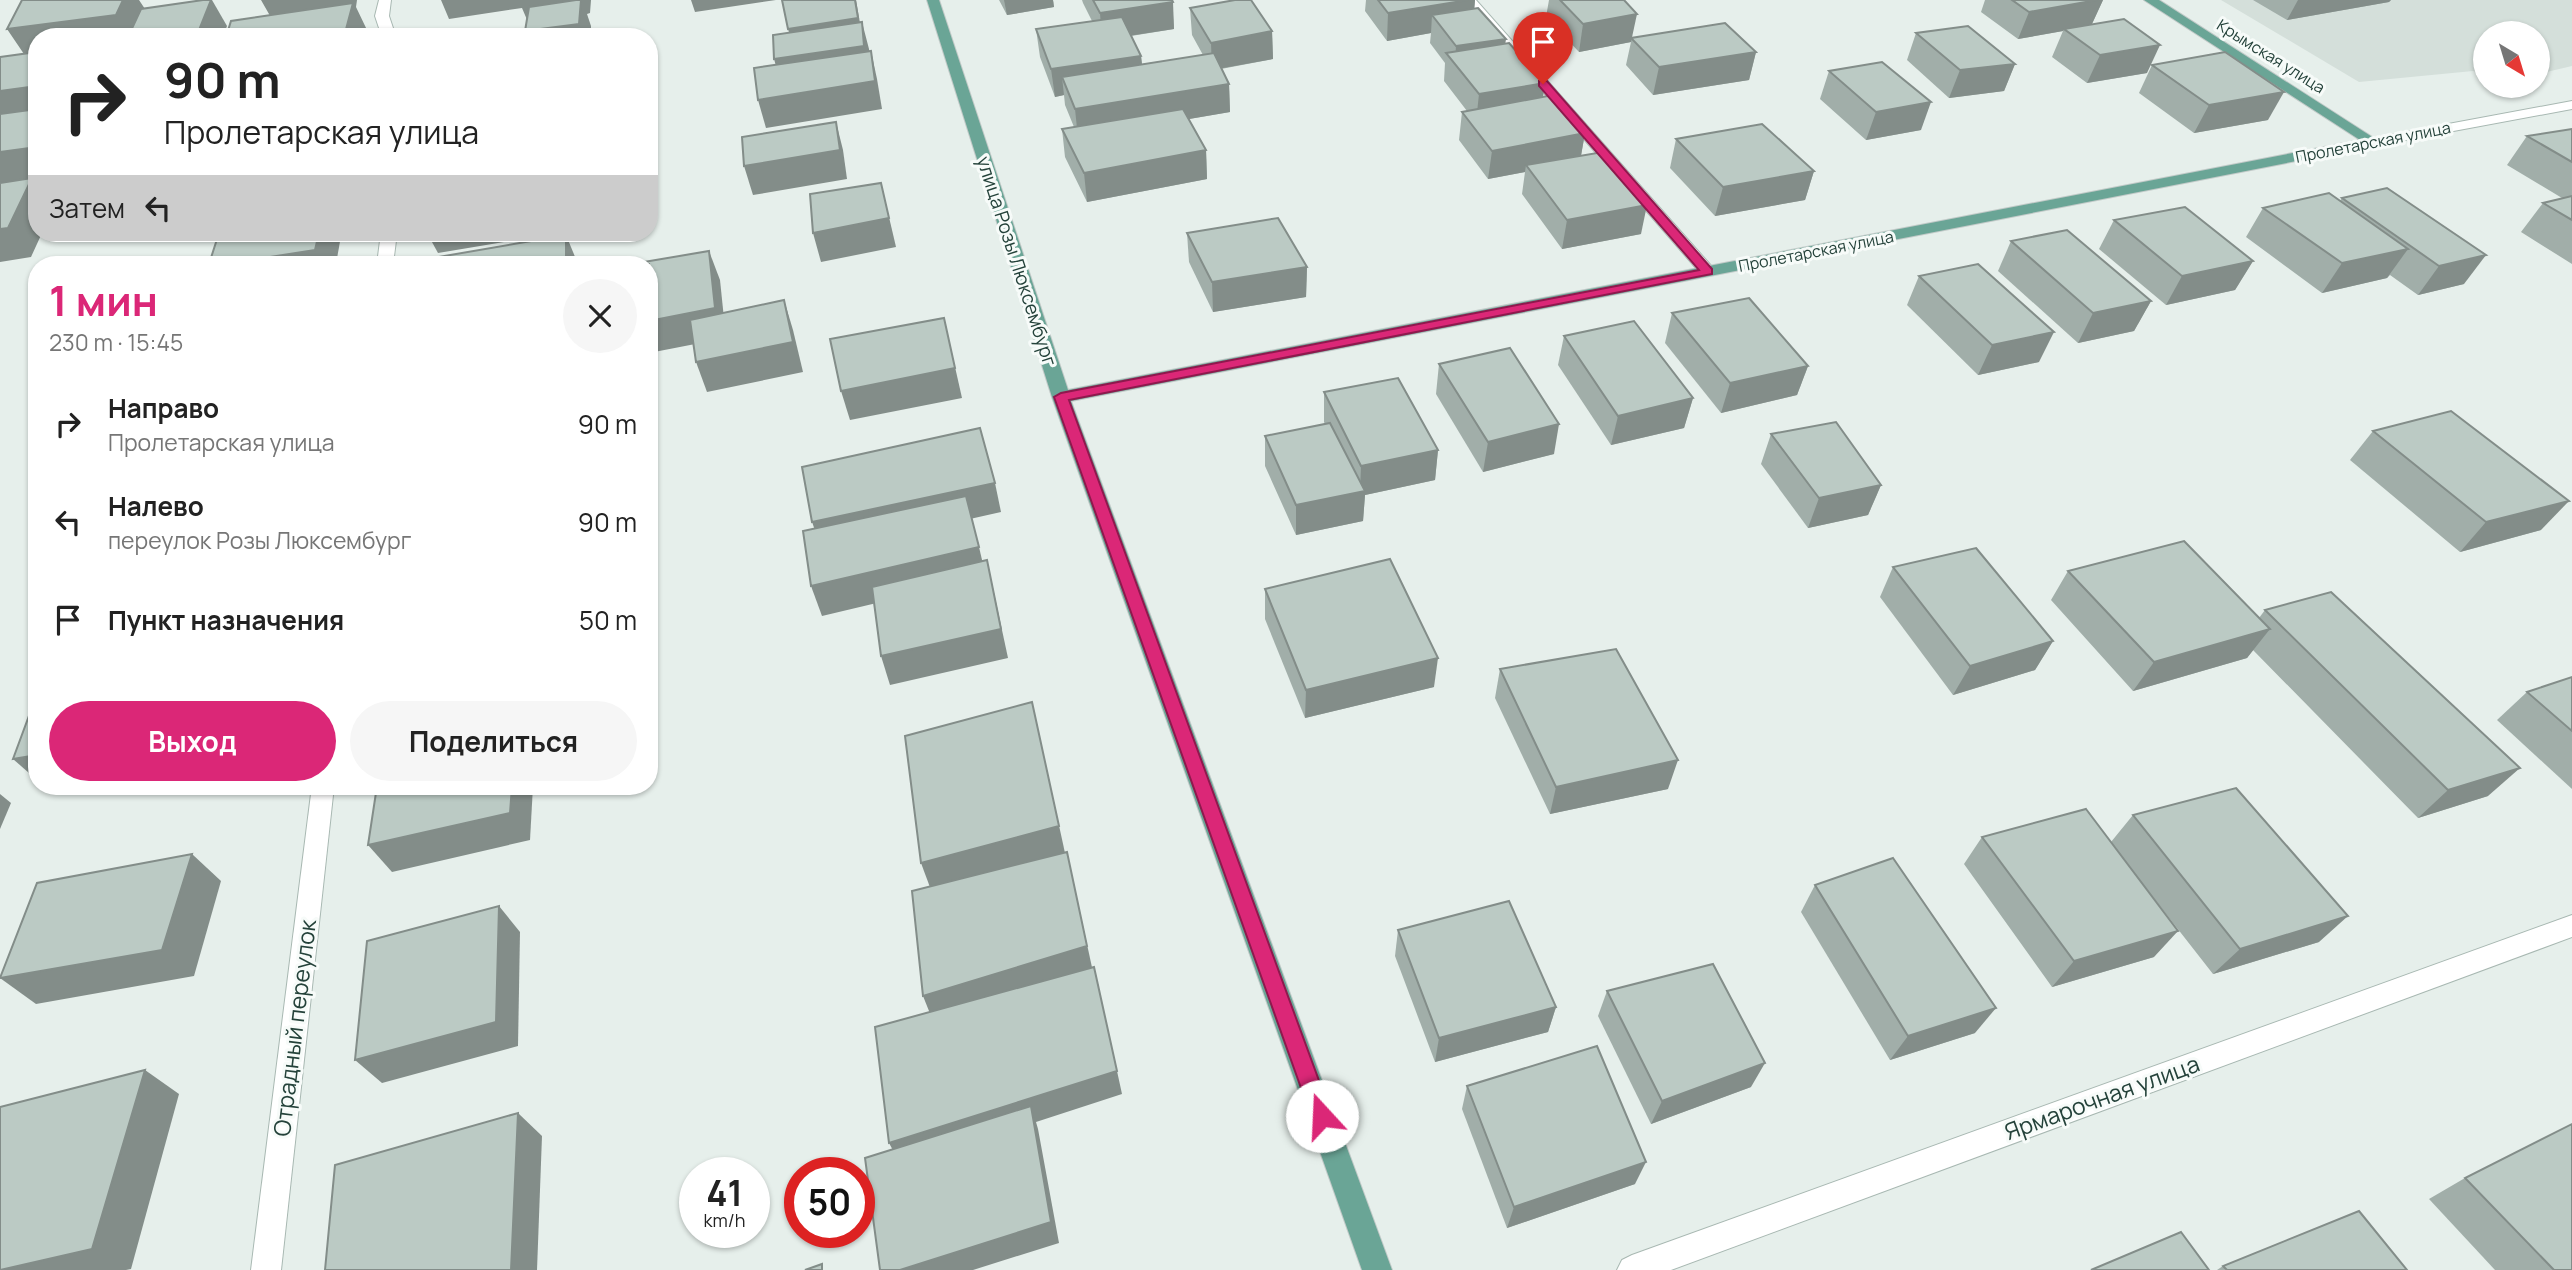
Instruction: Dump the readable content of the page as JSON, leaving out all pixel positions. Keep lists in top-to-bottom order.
{
  "streets": {
    "main road": ["Крымская улица", "Пролетарская улица", "улица Розы Люксембург"],
    "street": ["Отрадный переулок", "Ярмарочная улица"]
  },
  "crossings": [
    ["Крымская улица", "Пролетарская улица"],
    ["Пролетарская улица", "улица Розы Люксембург"]
  ],
  "north": "bottom right",
  "page": {
    "turn": ["90 m", "Пролетарская улица"],
    "then": "Затем",
    "heading": ["1 мин", "230 m · 15:45"],
    "list": [
      {
        "name": "Направо",
        "note": "Пролетарская улица",
        "value": "90 m"
      },
      {
        "name": "Налево",
        "note": "переулок Розы Люксембург",
        "value": "90 m"
      },
      {
        "name": "Пункт назначения",
        "value": "50 m"
      }
    ],
    "buttons": ["Выход", "Поделиться"],
    "speed": "41 km/h",
    "limit": "50"
  }
}
